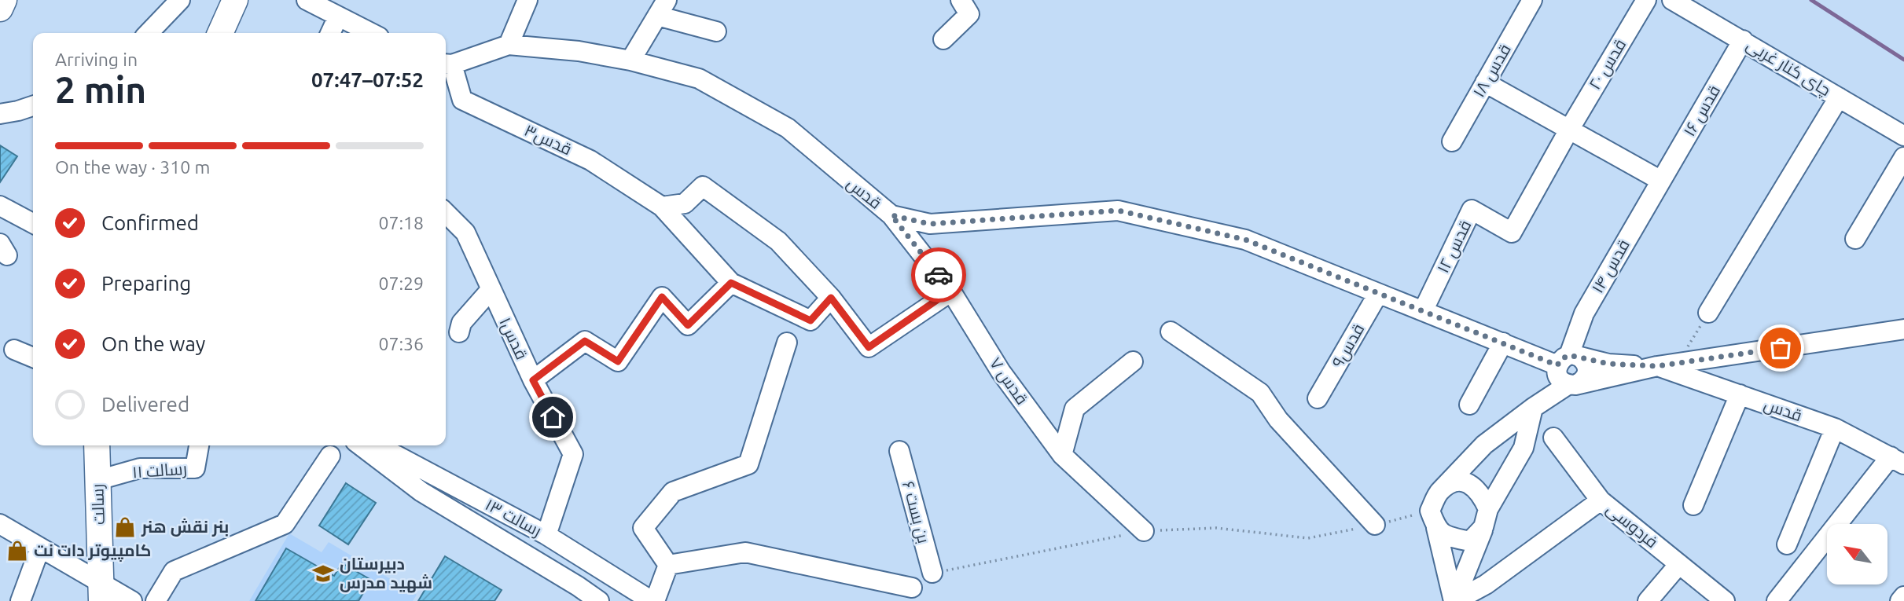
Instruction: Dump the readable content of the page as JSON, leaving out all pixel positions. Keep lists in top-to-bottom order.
{
  "streets": {
    "main road": ["رسالت"],
    "street": [
      "قدس ۲۰",
      "چای کنار غربی",
      "قدس ۱۸",
      "قدس ۱۶",
      "قدس۳",
      "قدس",
      "قدس ۱۲",
      "قدس ۱۴",
      "قدس۱",
      "قدس۹",
      "قدس ۷",
      "رسالت ۱۱",
      "بن بست ۶",
      "رسالت ۱۳",
      "فردوسی"
    ]
  },
  "crossings": [
    ["قدس ۲۰", "قدس ۱۲"],
    ["چای کنار غربی", "قدس ۱۶"],
    ["قدس ۱۶", "قدس ۱۴"],
    ["قدس۳", "قدس"],
    ["قدس", "قدس ۱۲"],
    ["قدس", "قدس ۱۴"],
    ["قدس", "قدس۹"],
    ["قدس", "قدس ۷"],
    ["قدس۱", "رسالت ۱۳"],
    ["رسالت ۱۱", "رسالت"]
  ],
  "places": {
    "shop": ["بنر نقش هنر", "کامپیوتر دات نت"],
    "school or university": ["دبیرستان شهید مدرس"]
  },
  "north": "top left",
  "page": {
    "heading": ["2 min", "Arriving in", "07:47–07:52"],
    "bar": "On the way · 310 m",
    "list": [
      ["Confirmed", "07:18"],
      ["Preparing", "07:29"],
      ["On the way", "07:36"],
      "Delivered"
    ]
  }
}
